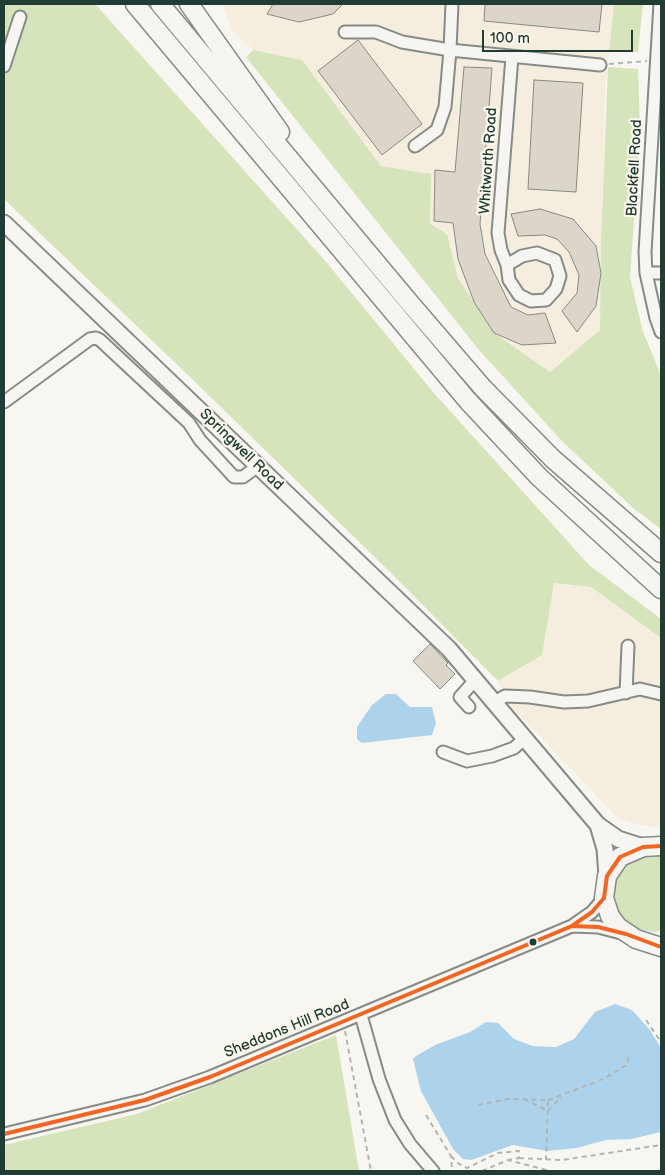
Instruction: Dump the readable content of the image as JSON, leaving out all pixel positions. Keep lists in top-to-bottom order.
{
  "streets": {
    "main road": ["Springwell Road"],
    "street": ["Whitworth Road", "Blackfell Road", "Sheddons Hill Road"]
  },
  "scale_bar": "100 m"
}
